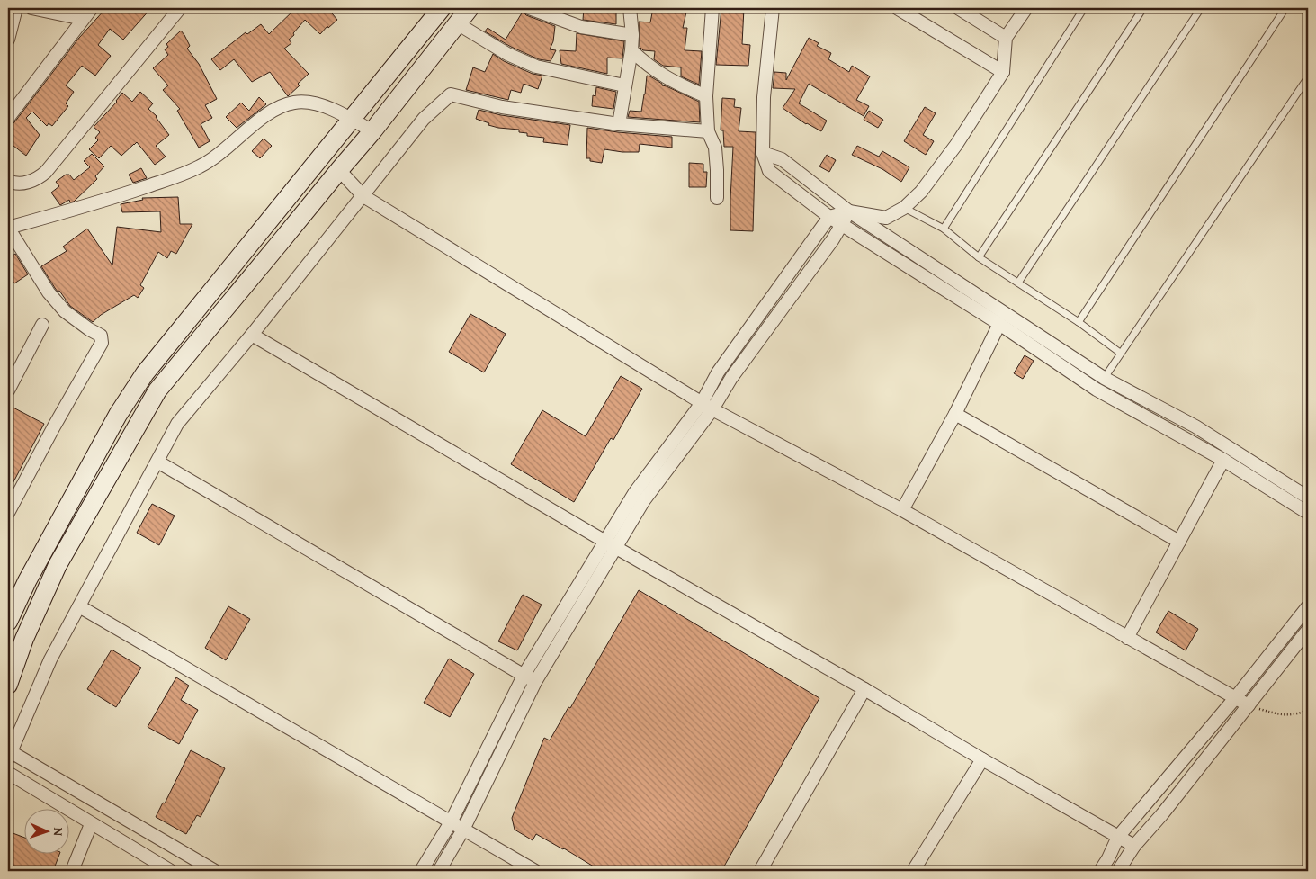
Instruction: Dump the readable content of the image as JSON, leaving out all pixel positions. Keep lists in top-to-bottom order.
{
  "north": "right"
}
